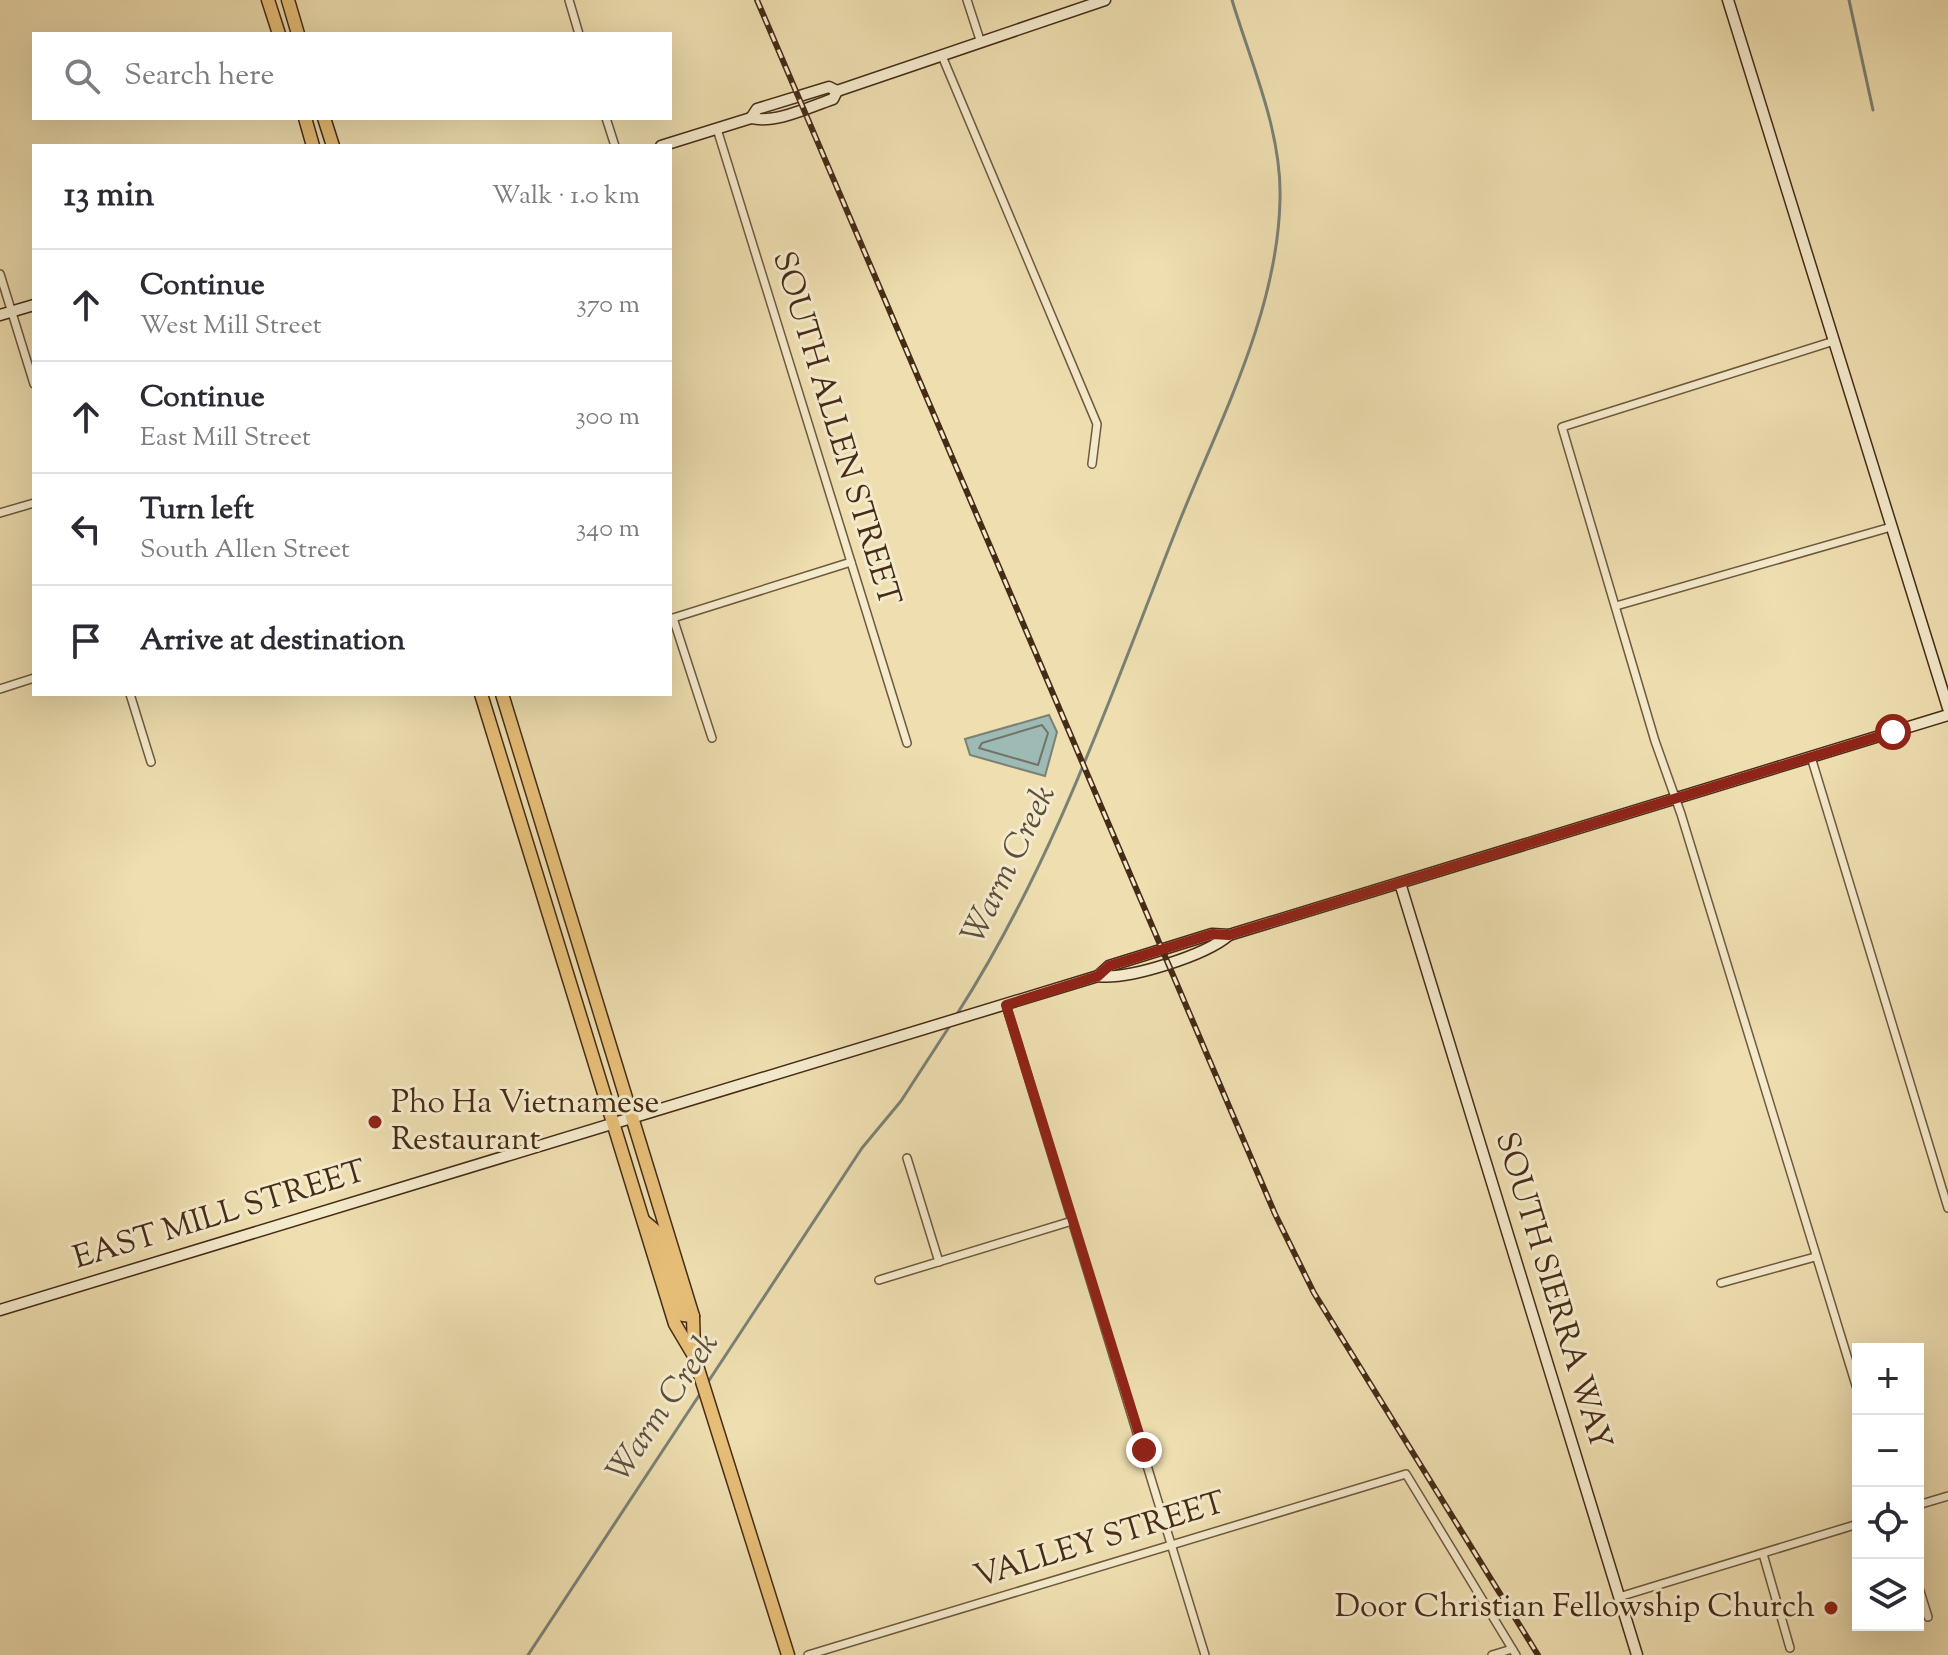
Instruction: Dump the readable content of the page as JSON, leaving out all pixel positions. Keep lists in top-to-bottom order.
{
  "streets": {
    "street": [
      "SOUTH ALLEN STREET",
      "EAST MILL STREET",
      "SOUTH SIERRA WAY",
      "VALLEY STREET"
    ]
  },
  "crossings": [
    ["EAST MILL STREET", "SOUTH SIERRA WAY"]
  ],
  "water": ["Warm Creek"],
  "places": ["Pho Ha Vietnamese Restaurant", "Door Christian Fellowship Church"],
  "page": {
    "search": "Search here",
    "heading": ["13 min", "Walk · 1.0 km"],
    "list": [
      ["Continue", "West Mill Street", "370 m"],
      ["Continue", "East Mill Street", "300 m"],
      ["Turn left", "South Allen Street", "340 m"],
      "Arrive at destination"
    ],
    "map_buttons": ["+", "−"]
  }
}
